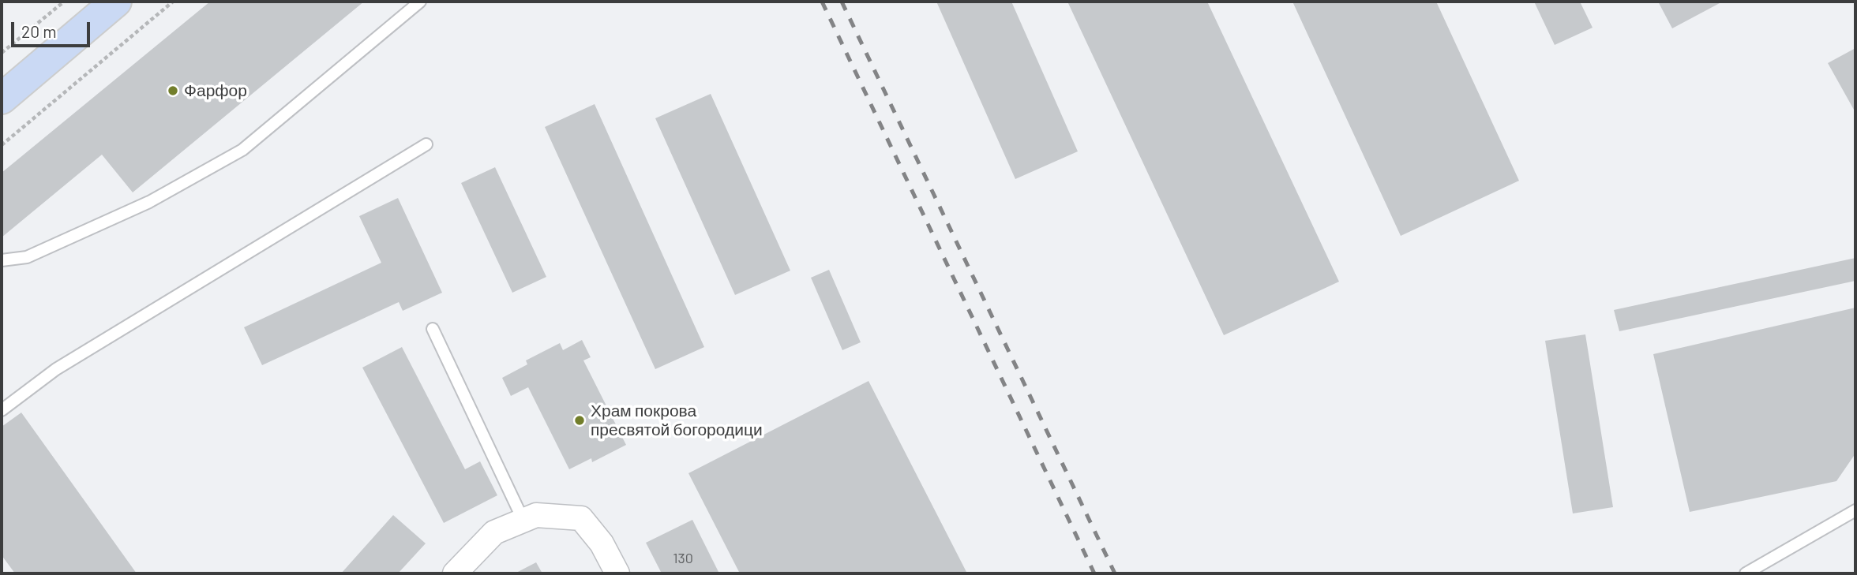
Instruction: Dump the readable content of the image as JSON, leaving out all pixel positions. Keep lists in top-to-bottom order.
{
  "places": ["Фарфор", "Храм покрова пресвятой богородици"],
  "house_numbers": ["130"],
  "scale_bar": "20 m"
}
